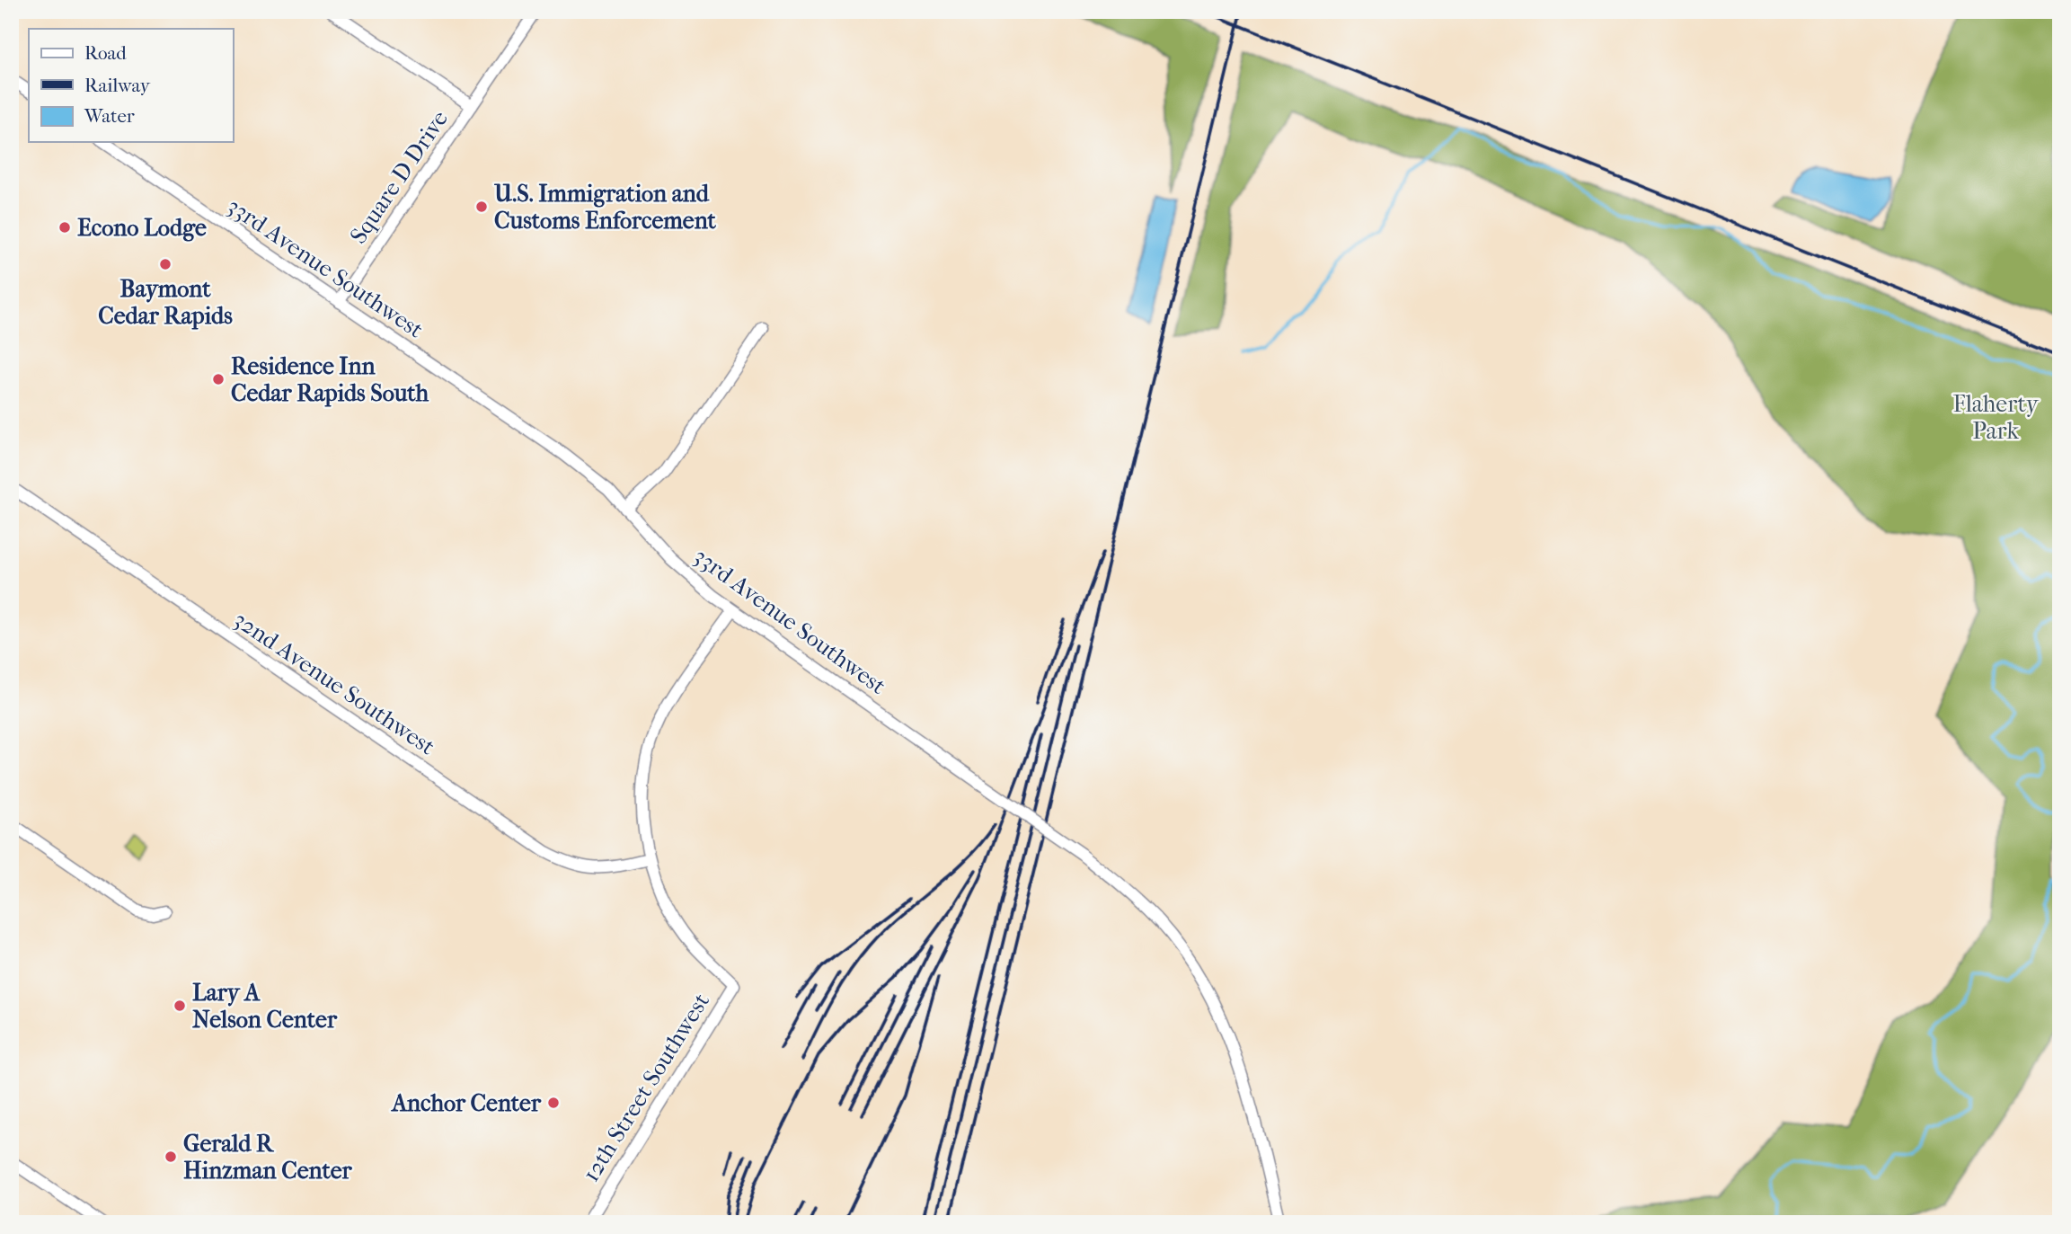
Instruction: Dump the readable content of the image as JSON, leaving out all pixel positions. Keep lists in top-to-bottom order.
{
  "streets": {
    "street": [
      "Square D Drive",
      "33rd Avenue Southwest",
      "32nd Avenue Southwest",
      "12th Street Southwest"
    ]
  },
  "crossings": [
    ["Square D Drive", "33rd Avenue Southwest"],
    ["33rd Avenue Southwest", "12th Street Southwest"],
    ["32nd Avenue Southwest", "12th Street Southwest"]
  ],
  "parks": ["Flaherty Park"],
  "places": [
    "U.S. Immigration and Customs Enforcement",
    "Econo Lodge",
    "Baymont Cedar Rapids",
    "Residence Inn Cedar Rapids South",
    "Lary A Nelson Center",
    "Anchor Center",
    "Gerald R Hinzman Center"
  ],
  "legend": ["Road", "Railway", "Water"]
}
